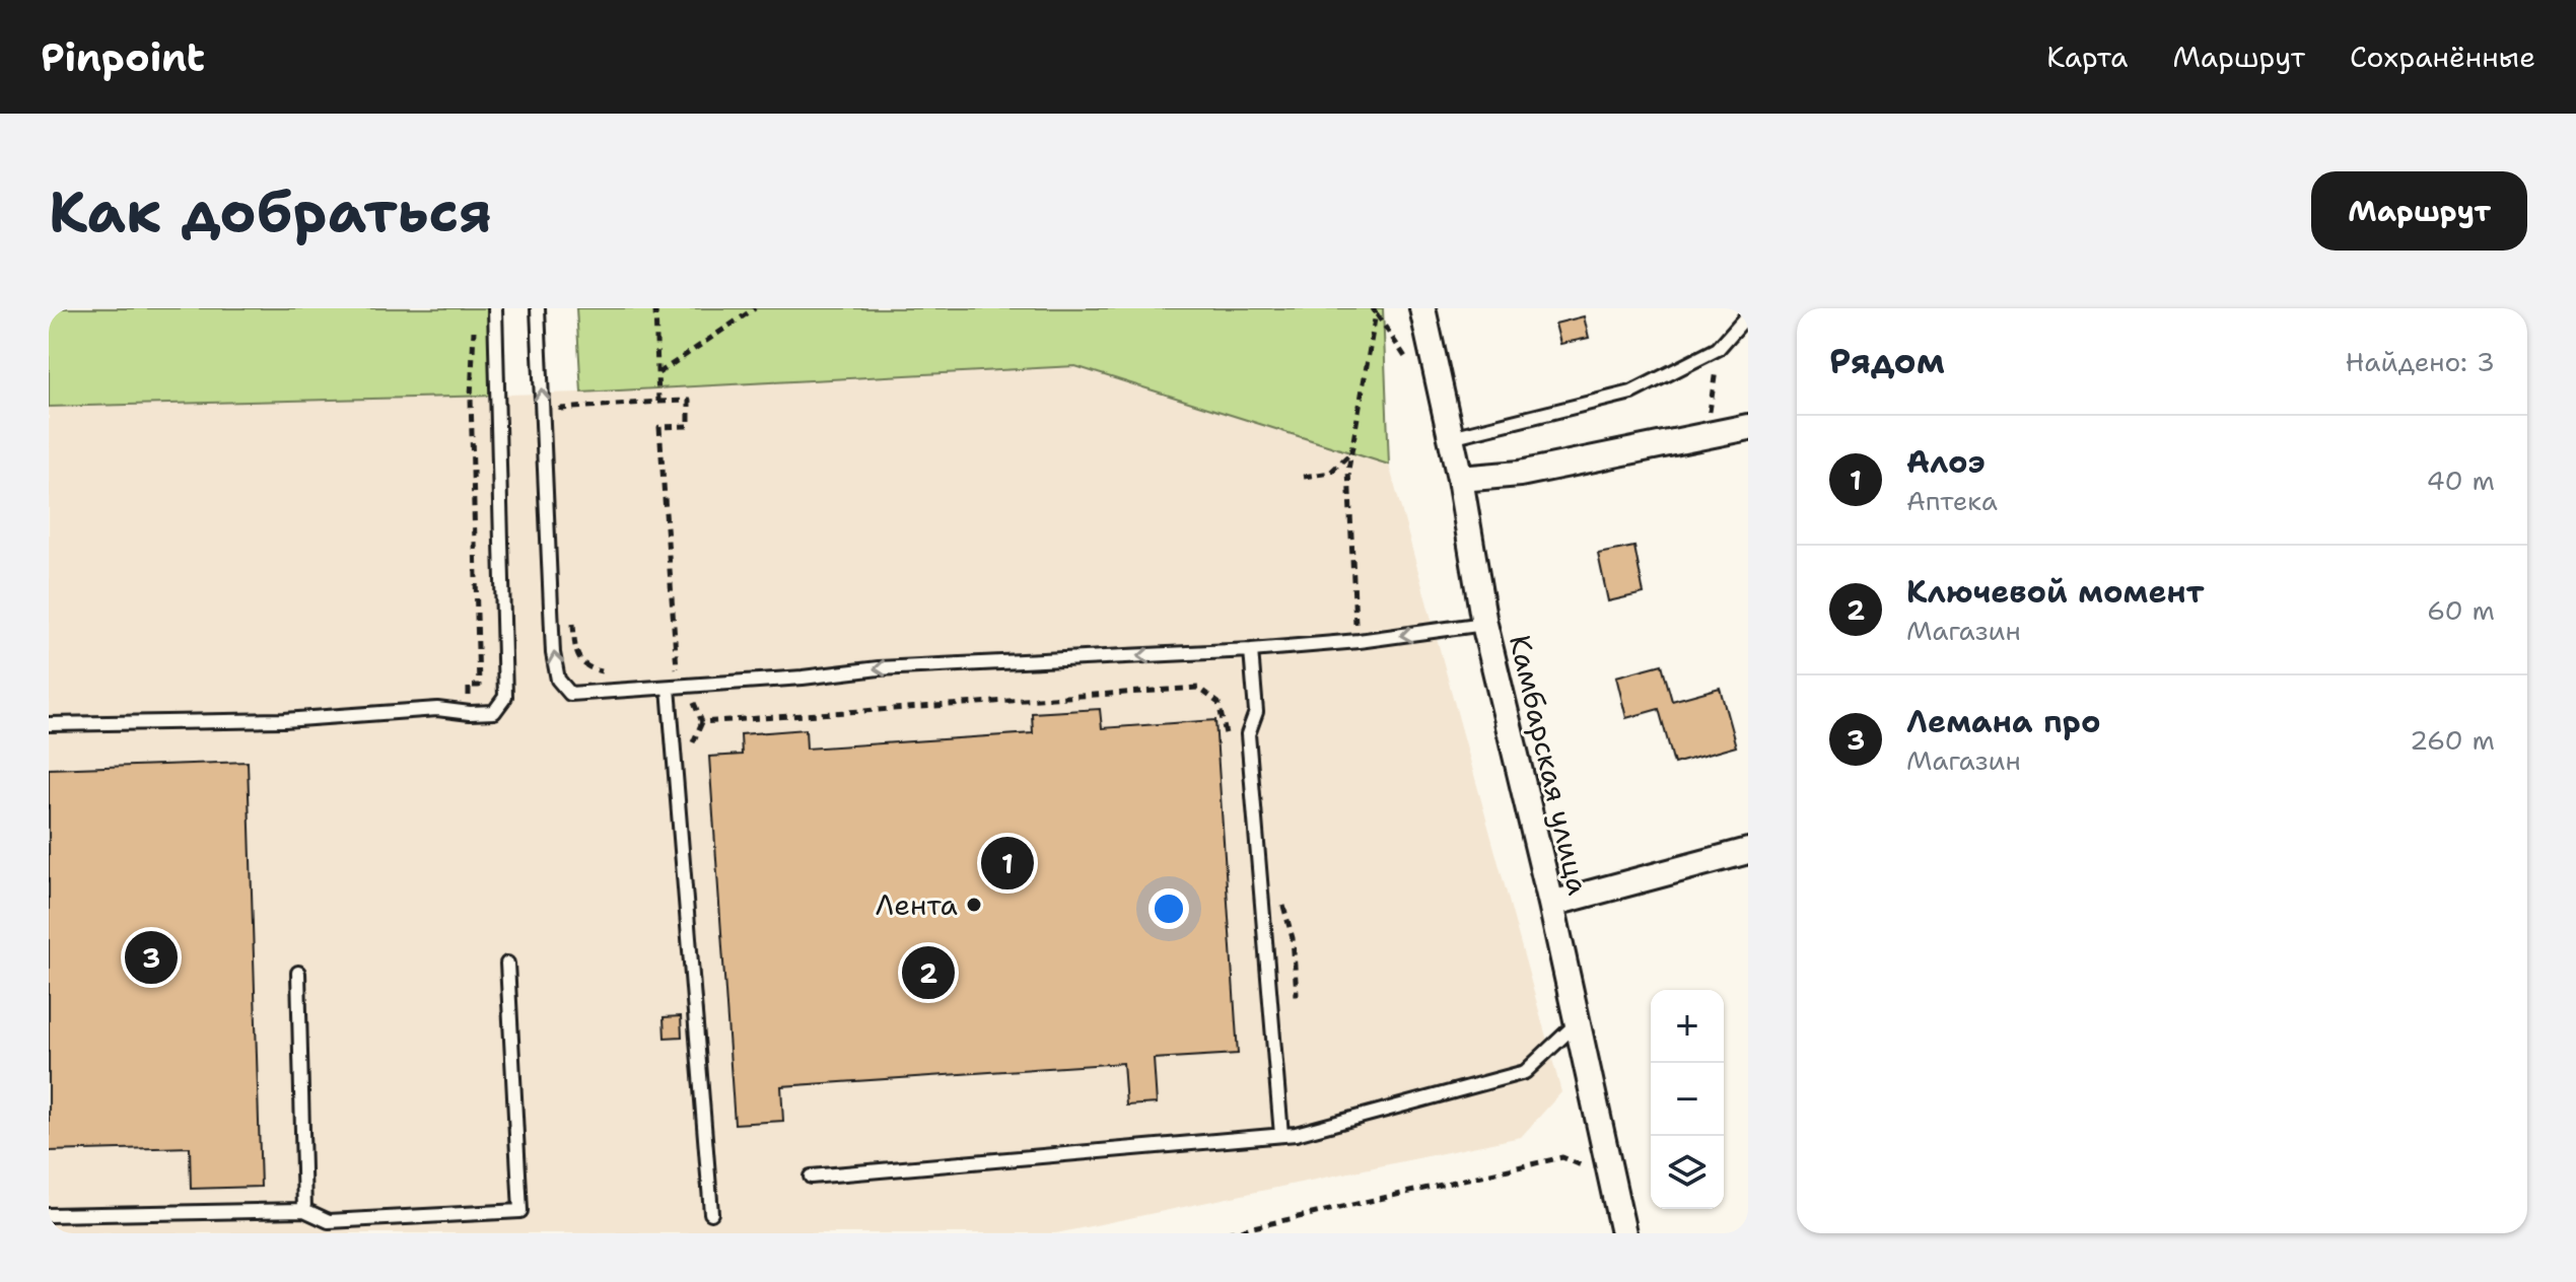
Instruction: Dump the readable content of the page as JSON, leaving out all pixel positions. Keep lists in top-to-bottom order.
{
  "streets": {
    "street": ["Камбарская улица"]
  },
  "places": ["Лента"],
  "page": {
    "header": "Pinpoint",
    "nav": ["Карта", "Маршрут", "Сохранённые"],
    "buttons": "Маршрут",
    "title": "Как добраться",
    "heading": ["Рядом", "Найдено: 3"],
    "list": [
      {
        "mark": "1",
        "name": "Алоэ",
        "note": "Аптека",
        "value": "40 m"
      },
      {
        "mark": "2",
        "name": "Ключевой момент",
        "note": "Магазин",
        "value": "60 m"
      },
      {
        "mark": "3",
        "name": "Лемана про",
        "note": "Магазин",
        "value": "260 m"
      }
    ],
    "pins": ["1", "3", "2"],
    "map_buttons": ["+", "−"]
  }
}
